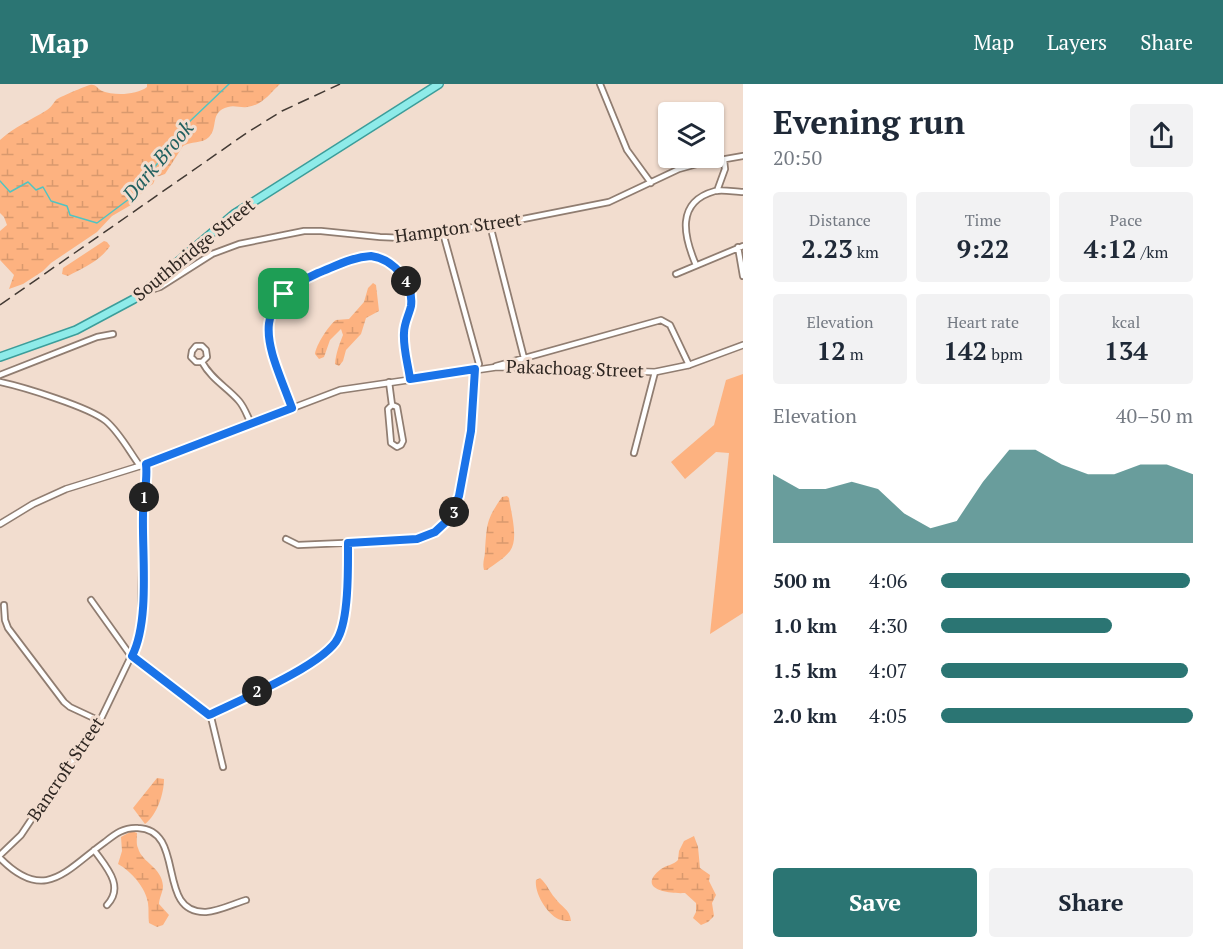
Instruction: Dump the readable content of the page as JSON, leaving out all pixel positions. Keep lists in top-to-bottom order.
{
  "streets": {
    "main road": ["Southbridge Street"],
    "street": ["Hampton Street", "Pakachoag Street", "Bancroft Street"]
  },
  "crossings": [
    ["Hampton Street", "Southbridge Street"],
    ["Pakachoag Street", "Bancroft Street"]
  ],
  "water": ["Dark Brook"],
  "page": {
    "header": "Map",
    "nav": ["Map", "Layers", "Share"],
    "heading": ["Evening run", "20:50"],
    "stats": [
      ["Distance", "2.23 km"],
      ["Time", "9:22"],
      ["Pace", "4:12 /km"],
      ["Elevation", "12 m"],
      ["Heart rate", "142 bpm"],
      ["kcal", "134"]
    ],
    "pins": [
      "4",
      "1",
      "3",
      "2"
    ],
    "chart": ["Elevation", "40–50 m"],
    "list": [
      {
        "name": "500 m",
        "note": "4:06"
      },
      {
        "name": "1.0 km",
        "note": "4:30"
      },
      {
        "name": "1.5 km",
        "note": "4:07"
      },
      {
        "name": "2.0 km",
        "note": "4:05"
      }
    ],
    "buttons": ["Save", "Share"]
  }
}
